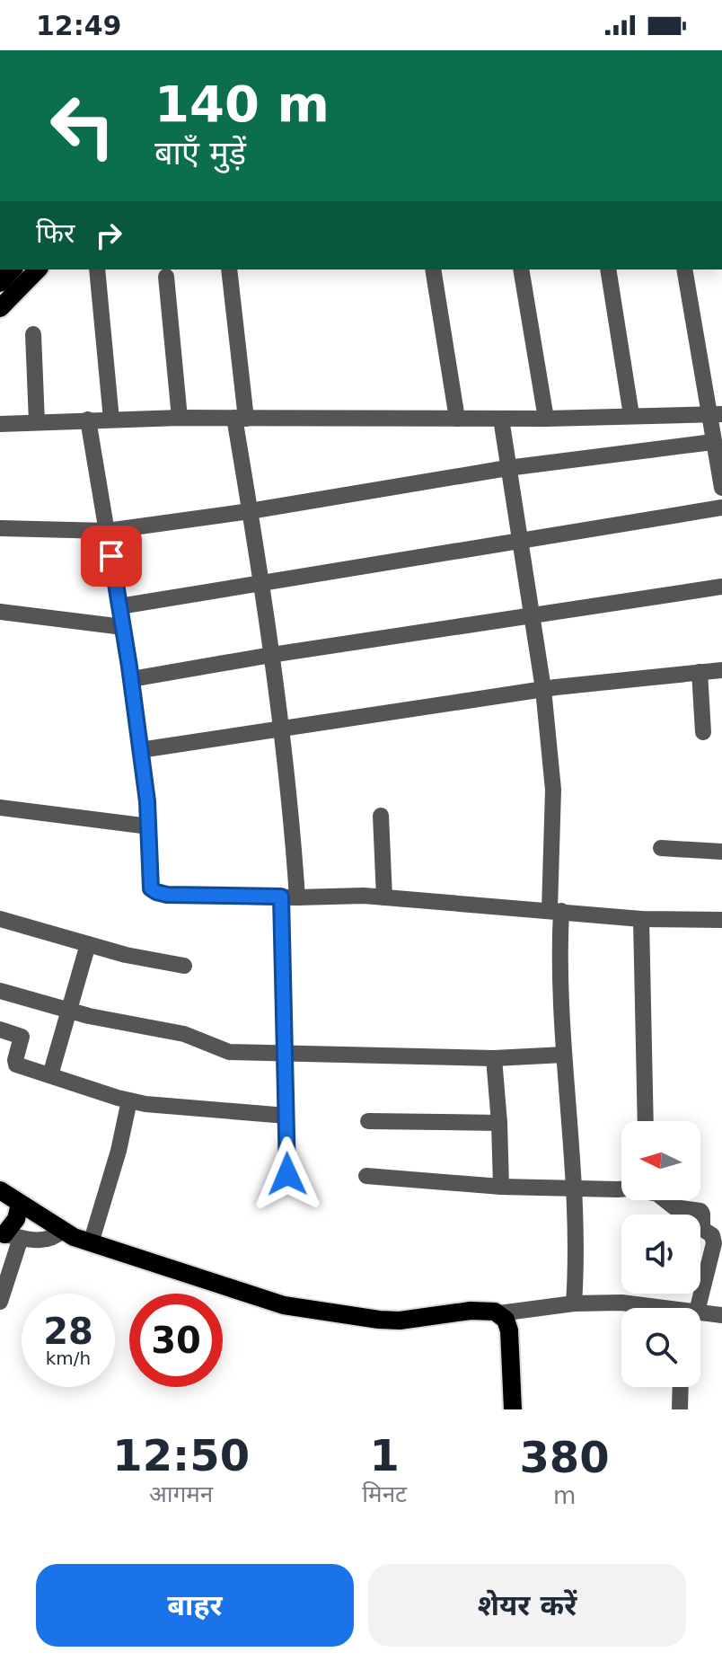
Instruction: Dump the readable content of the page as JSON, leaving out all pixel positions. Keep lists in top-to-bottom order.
{
  "north": "left",
  "page": {
    "status": "12:49",
    "turn": ["140 m", "बाएँ मुड़ें"],
    "then": "फिर",
    "speed": "28 km/h",
    "limit": "30",
    "eta": [
      "12:50",
      "आगमन",
      "1",
      "मिनट",
      "380",
      "m"
    ],
    "buttons": ["बाहर", "शेयर करें"]
  }
}
